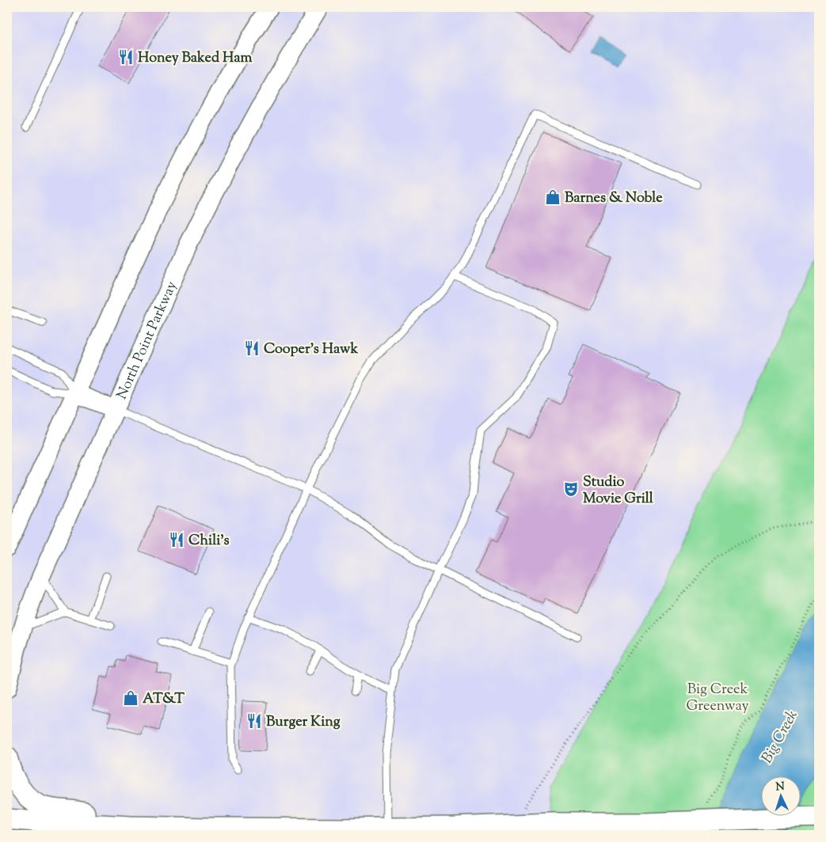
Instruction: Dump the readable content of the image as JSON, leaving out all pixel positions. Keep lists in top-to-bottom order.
{
  "streets": {
    "street": ["North Point Parkway"]
  },
  "water": ["Big Creek"],
  "parks": ["Big Creek Greenway"],
  "places": {
    "restaurant": [
      "Honey Baked Ham",
      "Cooper's Hawk",
      "Chili's",
      "Burger King"
    ],
    "shop": ["Barnes & Noble", "AT&T"],
    "theatre": ["Studio Movie Grill"]
  },
  "north": "top"
}
